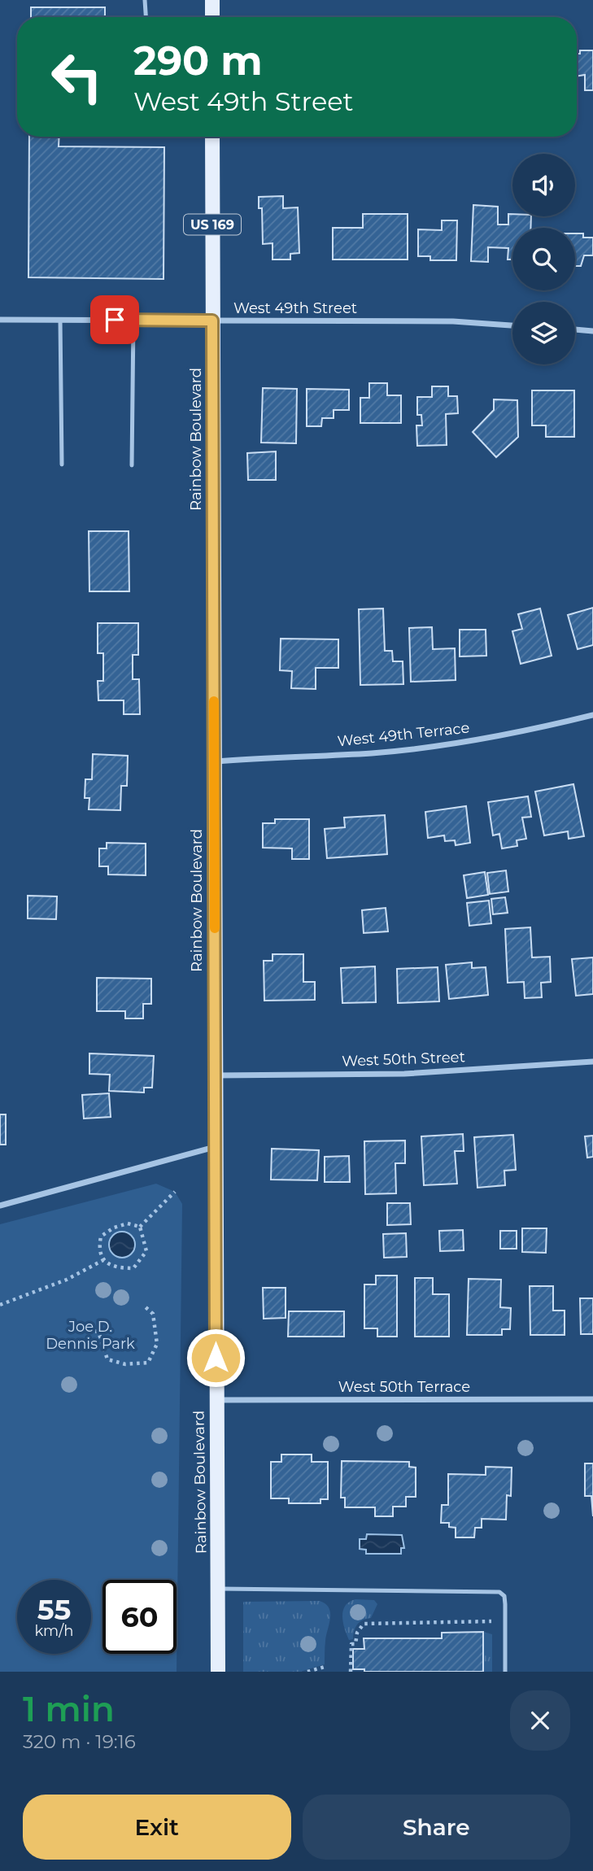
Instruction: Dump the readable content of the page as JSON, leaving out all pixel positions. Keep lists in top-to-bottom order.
{
  "streets": {
    "main road": ["US 169", "Rainbow Boulevard"],
    "street": [
      "West 49th Street",
      "West 49th Terrace",
      "West 50th Street",
      "West 50th Terrace"
    ]
  },
  "crossings": [
    ["West 49th Street", "Rainbow Boulevard"],
    ["Rainbow Boulevard", "West 49th Terrace"],
    ["Rainbow Boulevard", "West 50th Street"],
    ["Rainbow Boulevard", "West 50th Terrace"]
  ],
  "parks": ["Joe D. Dennis Park"],
  "page": {
    "turn": ["290 m", "West 49th Street"],
    "speed": "55 km/h",
    "limit": "60",
    "heading": ["1 min", "320 m · 19:16"],
    "buttons": ["Exit", "Share"]
  }
}
